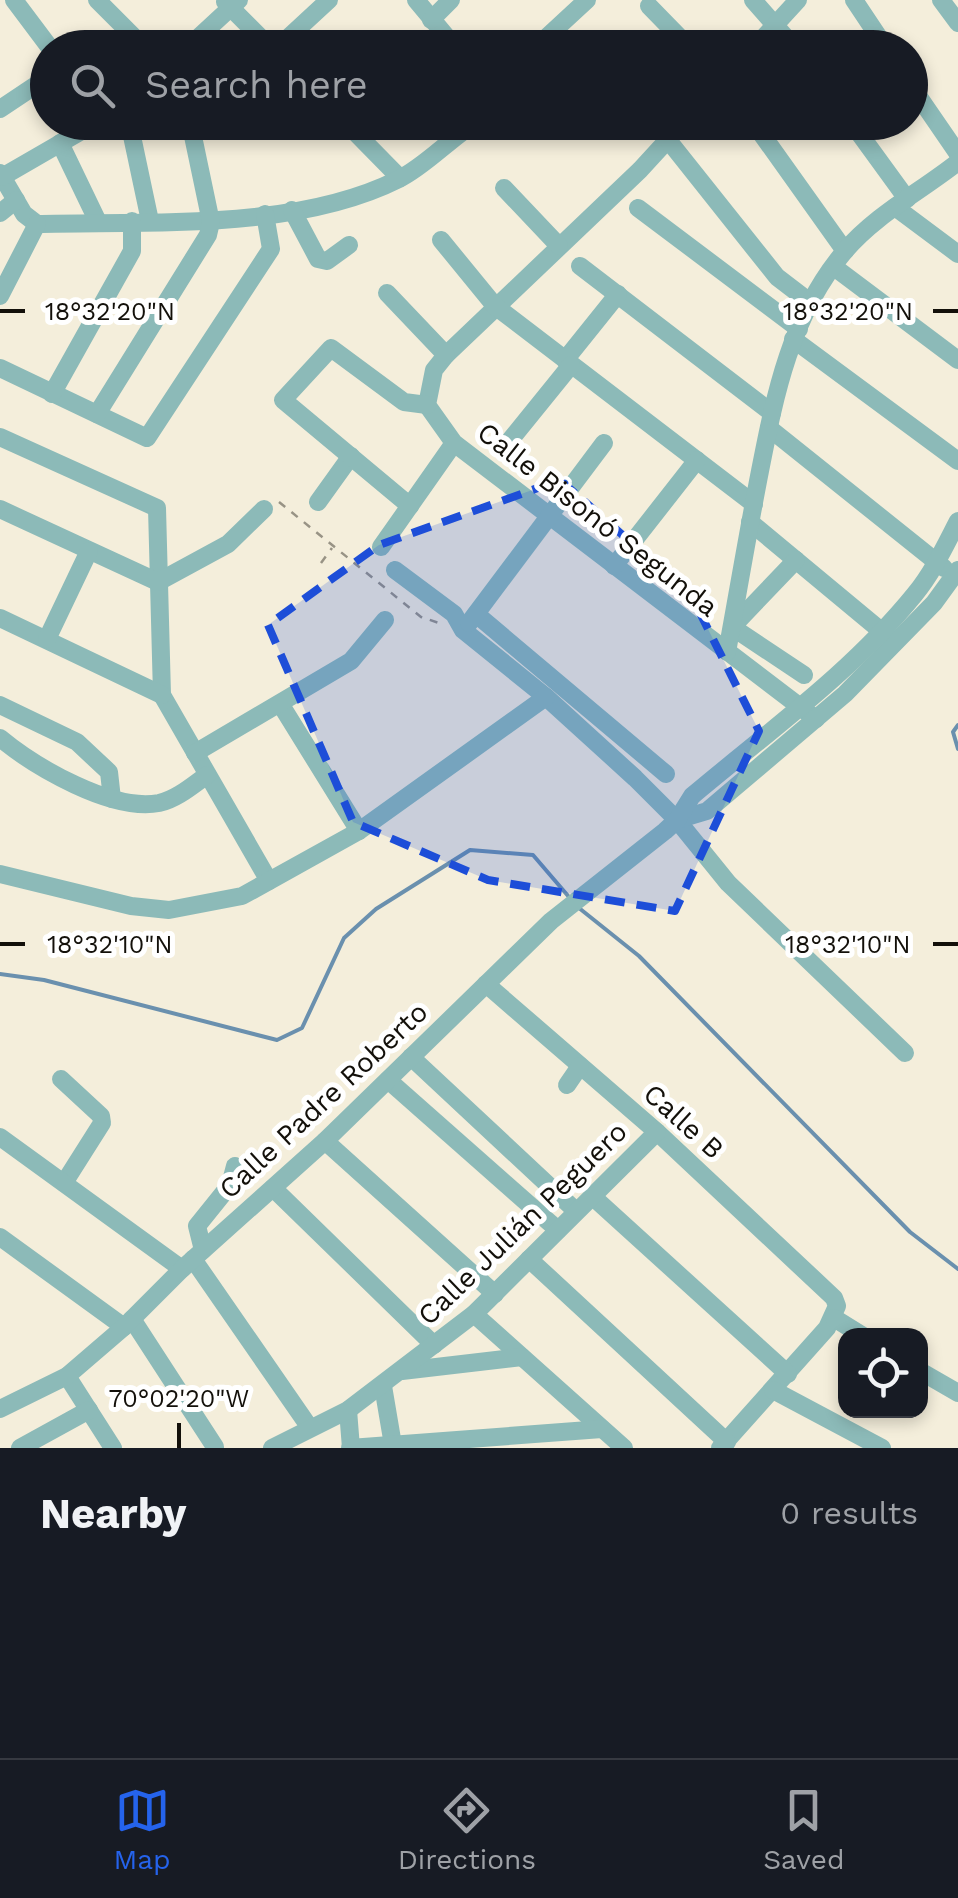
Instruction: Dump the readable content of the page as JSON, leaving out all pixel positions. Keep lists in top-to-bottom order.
{
  "streets": {
    "street": [
      "Calle Bisonó Segunda",
      "Calle Padre Roberto",
      "Calle B",
      "Calle Julián Peguero"
    ]
  },
  "crossings": [
    ["Calle Bisonó Segunda", "Calle Padre Roberto"],
    ["Calle Padre Roberto", "Calle B"],
    ["Calle B", "Calle Julián Peguero"]
  ],
  "page": {
    "search": "Search here",
    "heading": ["Nearby", "0 results"],
    "nav": ["Map", "Directions", "Saved"]
  },
  "coordinates": ["18°32'20\"N", "18°32'10\"N", "70°02'20\"W"]
}
